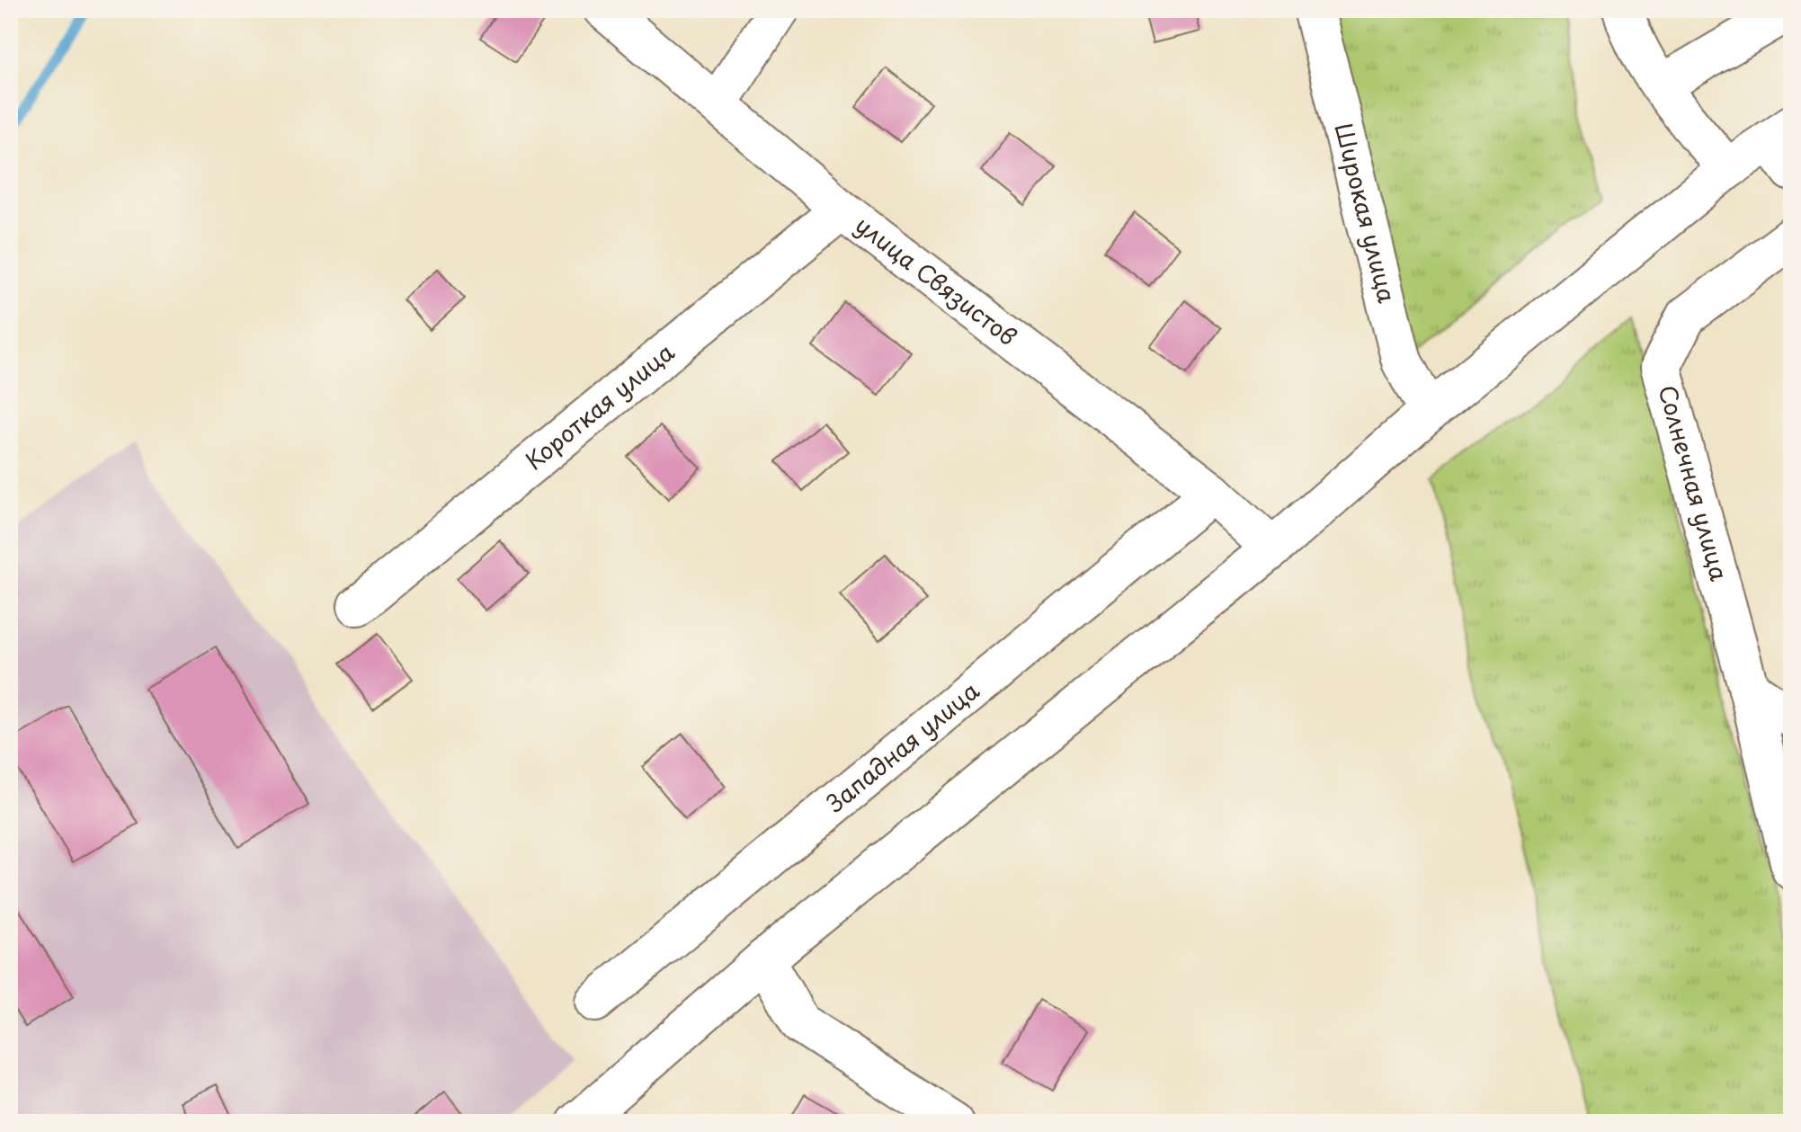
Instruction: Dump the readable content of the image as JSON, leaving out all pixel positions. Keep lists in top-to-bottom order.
{
  "streets": {
    "street": [
      "Широкая улица",
      "улица Связистов",
      "Короткая улица",
      "Солнечная улица",
      "Западная улица"
    ]
  },
  "crossings": [
    ["улица Связистов", "Короткая улица"],
    ["улица Связистов", "Западная улица"]
  ]
}
